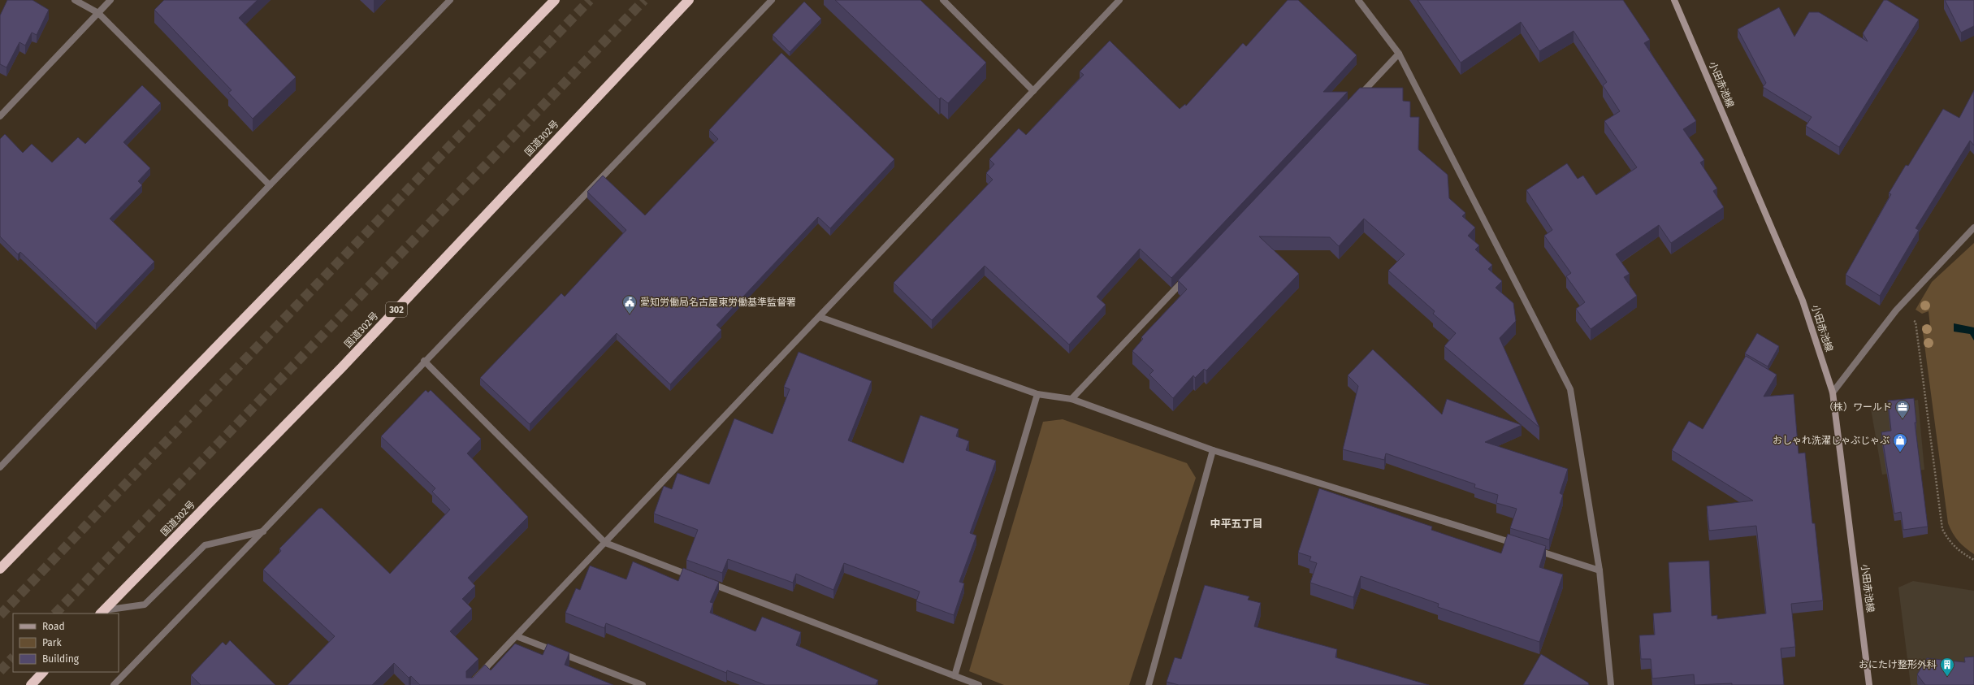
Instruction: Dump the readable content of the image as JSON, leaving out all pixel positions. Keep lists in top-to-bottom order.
{
  "streets": {
    "highway": ["国道302号", "302"],
    "street": ["小田赤池線"]
  },
  "districts": ["中平五丁目"],
  "places": {
    "public building": ["愛知労働局名古屋東労働基準監督署"],
    "office": ["（株）ワールド"],
    "shop": ["おしゃれ洗濯じゃぶじゃぶ"],
    "building": ["おにたけ整形外科"]
  },
  "legend": ["Road", "Park", "Building"]
}
